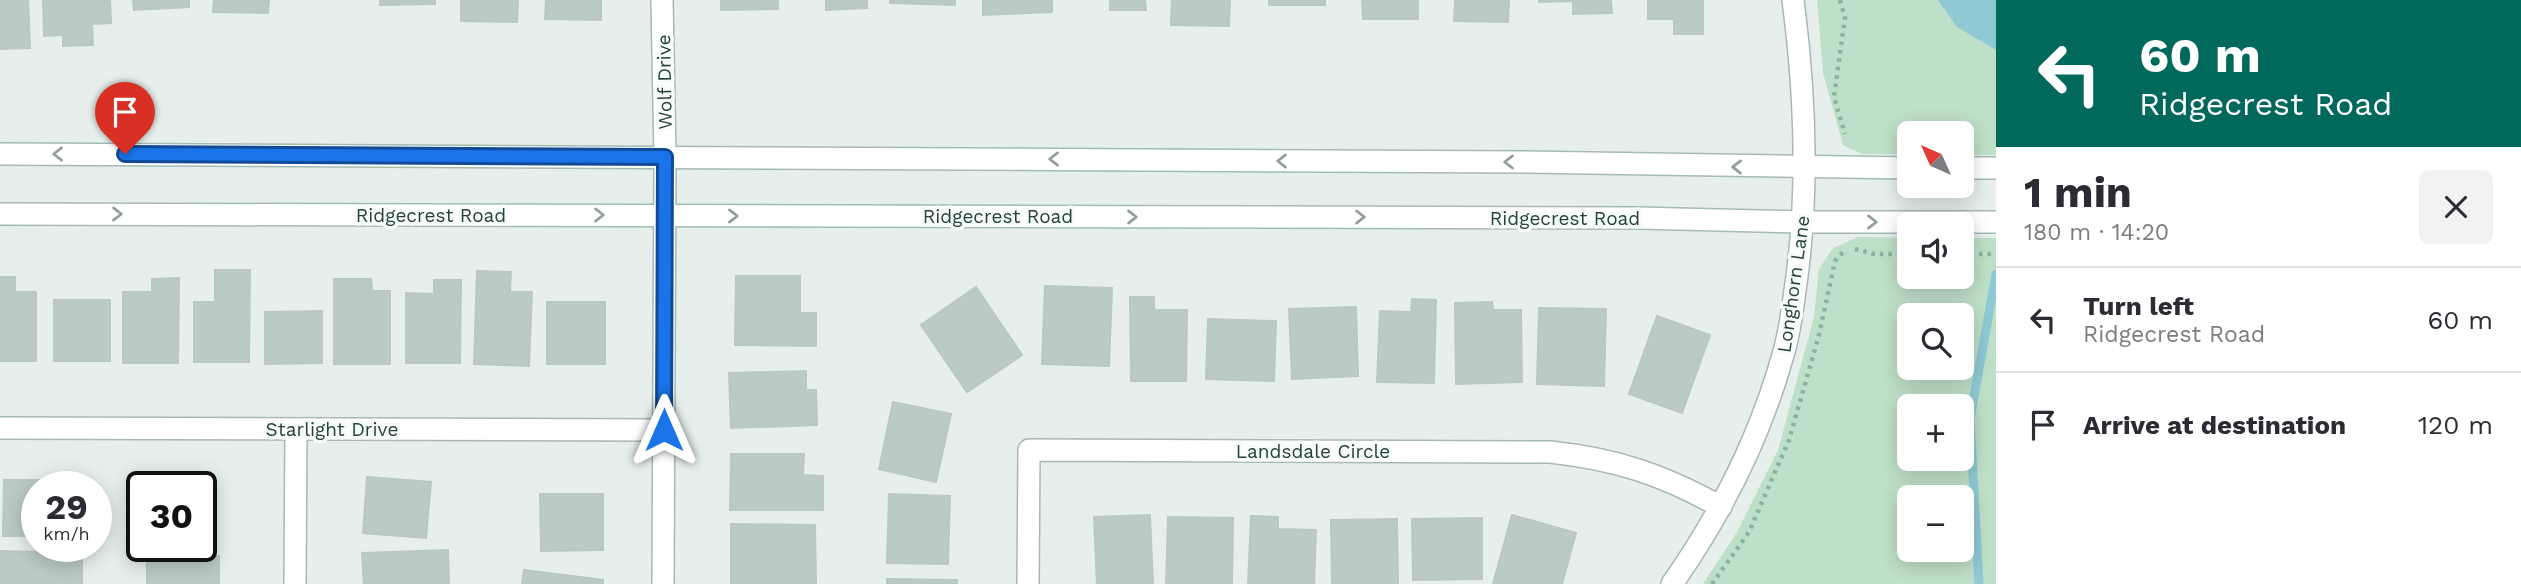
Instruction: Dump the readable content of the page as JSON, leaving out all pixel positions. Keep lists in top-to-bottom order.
{
  "streets": {
    "main road": [
      "Wolf Drive",
      "Ridgecrest Road",
      "Longhorn Lane",
      "Starlight Drive",
      "Landsdale Circle"
    ]
  },
  "crossings": [
    ["Wolf Drive", "Ridgecrest Road"],
    ["Wolf Drive", "Starlight Drive"],
    ["Ridgecrest Road", "Longhorn Lane"],
    ["Longhorn Lane", "Landsdale Circle"]
  ],
  "north": "top left",
  "page": {
    "turn": ["60 m", "Ridgecrest Road"],
    "map_buttons": ["+", "−"],
    "heading": ["1 min", "180 m · 14:20"],
    "list": [
      {
        "name": "Turn left",
        "note": "Ridgecrest Road",
        "value": "60 m"
      },
      {
        "name": "Arrive at destination",
        "value": "120 m"
      }
    ],
    "speed": "29 km/h",
    "limit": "30"
  }
}
